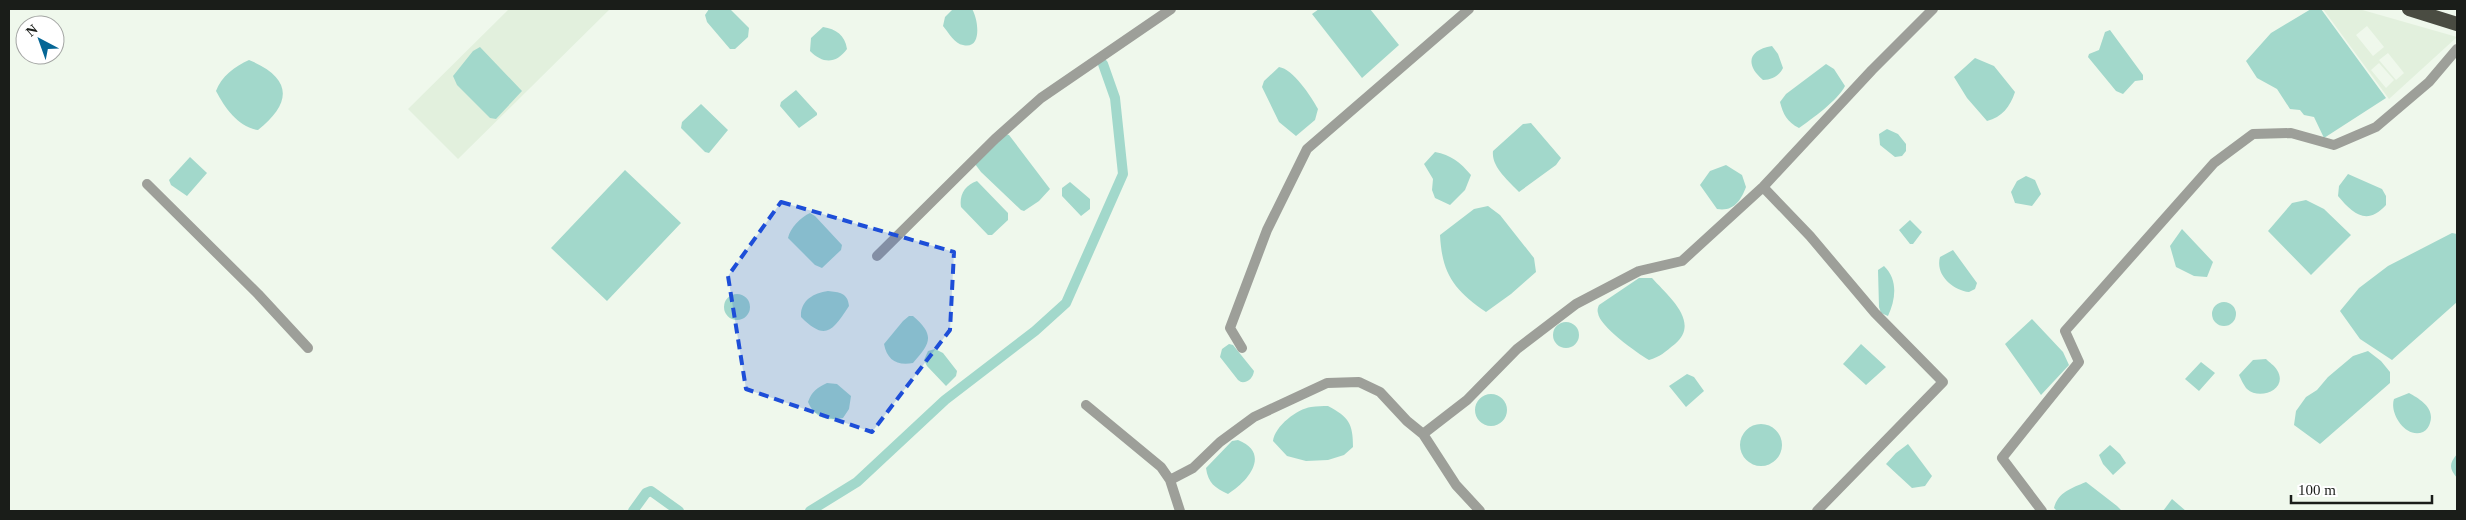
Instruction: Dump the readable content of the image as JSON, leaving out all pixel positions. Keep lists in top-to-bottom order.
{
  "scale_bar": "100 m",
  "north": "top left"
}
